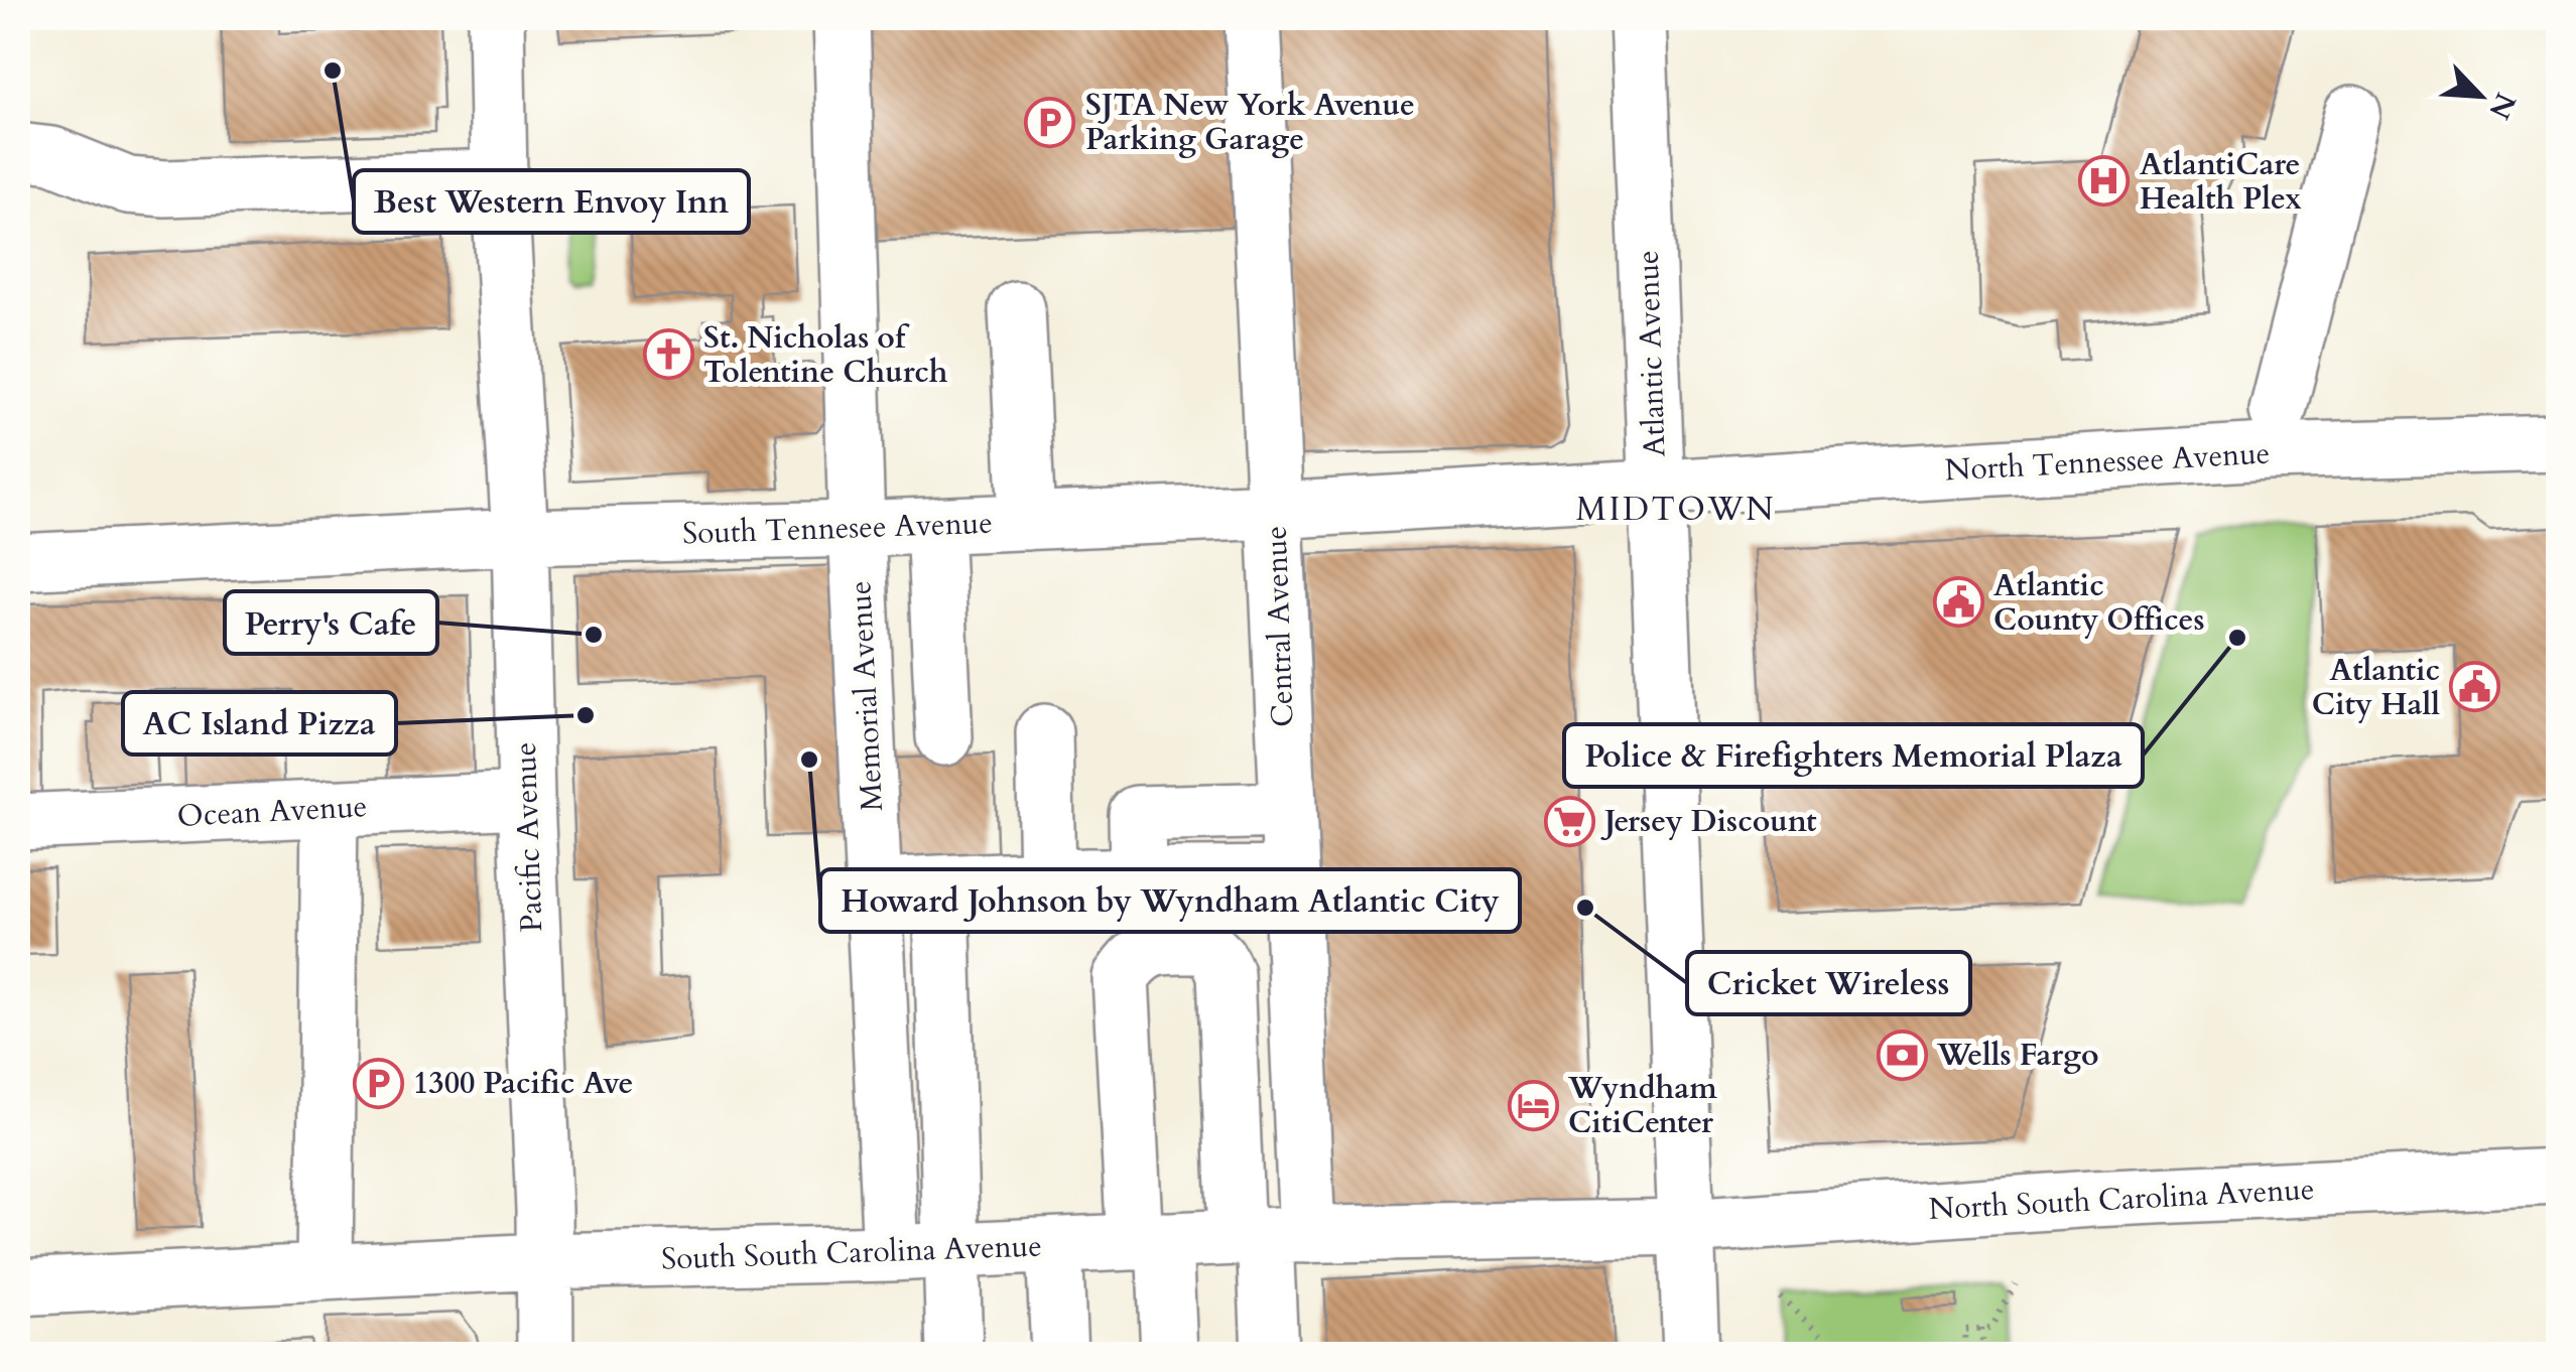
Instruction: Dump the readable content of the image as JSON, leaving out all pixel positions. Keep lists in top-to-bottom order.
{
  "streets": {
    "main road": [
      "Atlantic Avenue",
      "North Tennessee Avenue",
      "South Tennesee Avenue",
      "Central Avenue",
      "Memorial Avenue",
      "Ocean Avenue",
      "Pacific Avenue",
      "North South Carolina Avenue",
      "South South Carolina Avenue"
    ]
  },
  "crossings": [
    ["Atlantic Avenue", "North Tennessee Avenue"],
    ["Atlantic Avenue", "South Tennesee Avenue"],
    ["Atlantic Avenue", "North South Carolina Avenue"],
    ["Atlantic Avenue", "South South Carolina Avenue"],
    ["North Tennessee Avenue", "South Tennesee Avenue"],
    ["South Tennesee Avenue", "Central Avenue"],
    ["South Tennesee Avenue", "Memorial Avenue"],
    ["South Tennesee Avenue", "Pacific Avenue"],
    ["Central Avenue", "South South Carolina Avenue"],
    ["Memorial Avenue", "South South Carolina Avenue"],
    ["Ocean Avenue", "Pacific Avenue"],
    ["Pacific Avenue", "South South Carolina Avenue"],
    ["North South Carolina Avenue", "South South Carolina Avenue"]
  ],
  "districts": ["MIDTOWN"],
  "places": {
    "other": [
      "Best Western Envoy Inn",
      "Perry's Cafe",
      "Police & Firefighters Memorial Plaza",
      "AC Island Pizza",
      "Howard Johnson by Wyndham Atlantic City",
      "Cricket Wireless"
    ],
    "parking": ["SJTA New York Avenue Parking Garage", "1300 Pacific Ave"],
    "hospital": ["AtlantiCare Health Plex"],
    "church": ["St. Nicholas of Tolentine Church"],
    "public building": ["Atlantic County Offices", "Atlantic City Hall"],
    "supermarket": ["Jersey Discount"],
    "bank": ["Wells Fargo"],
    "hotel": ["Wyndham CitiCenter"]
  },
  "north": "bottom right"
}
